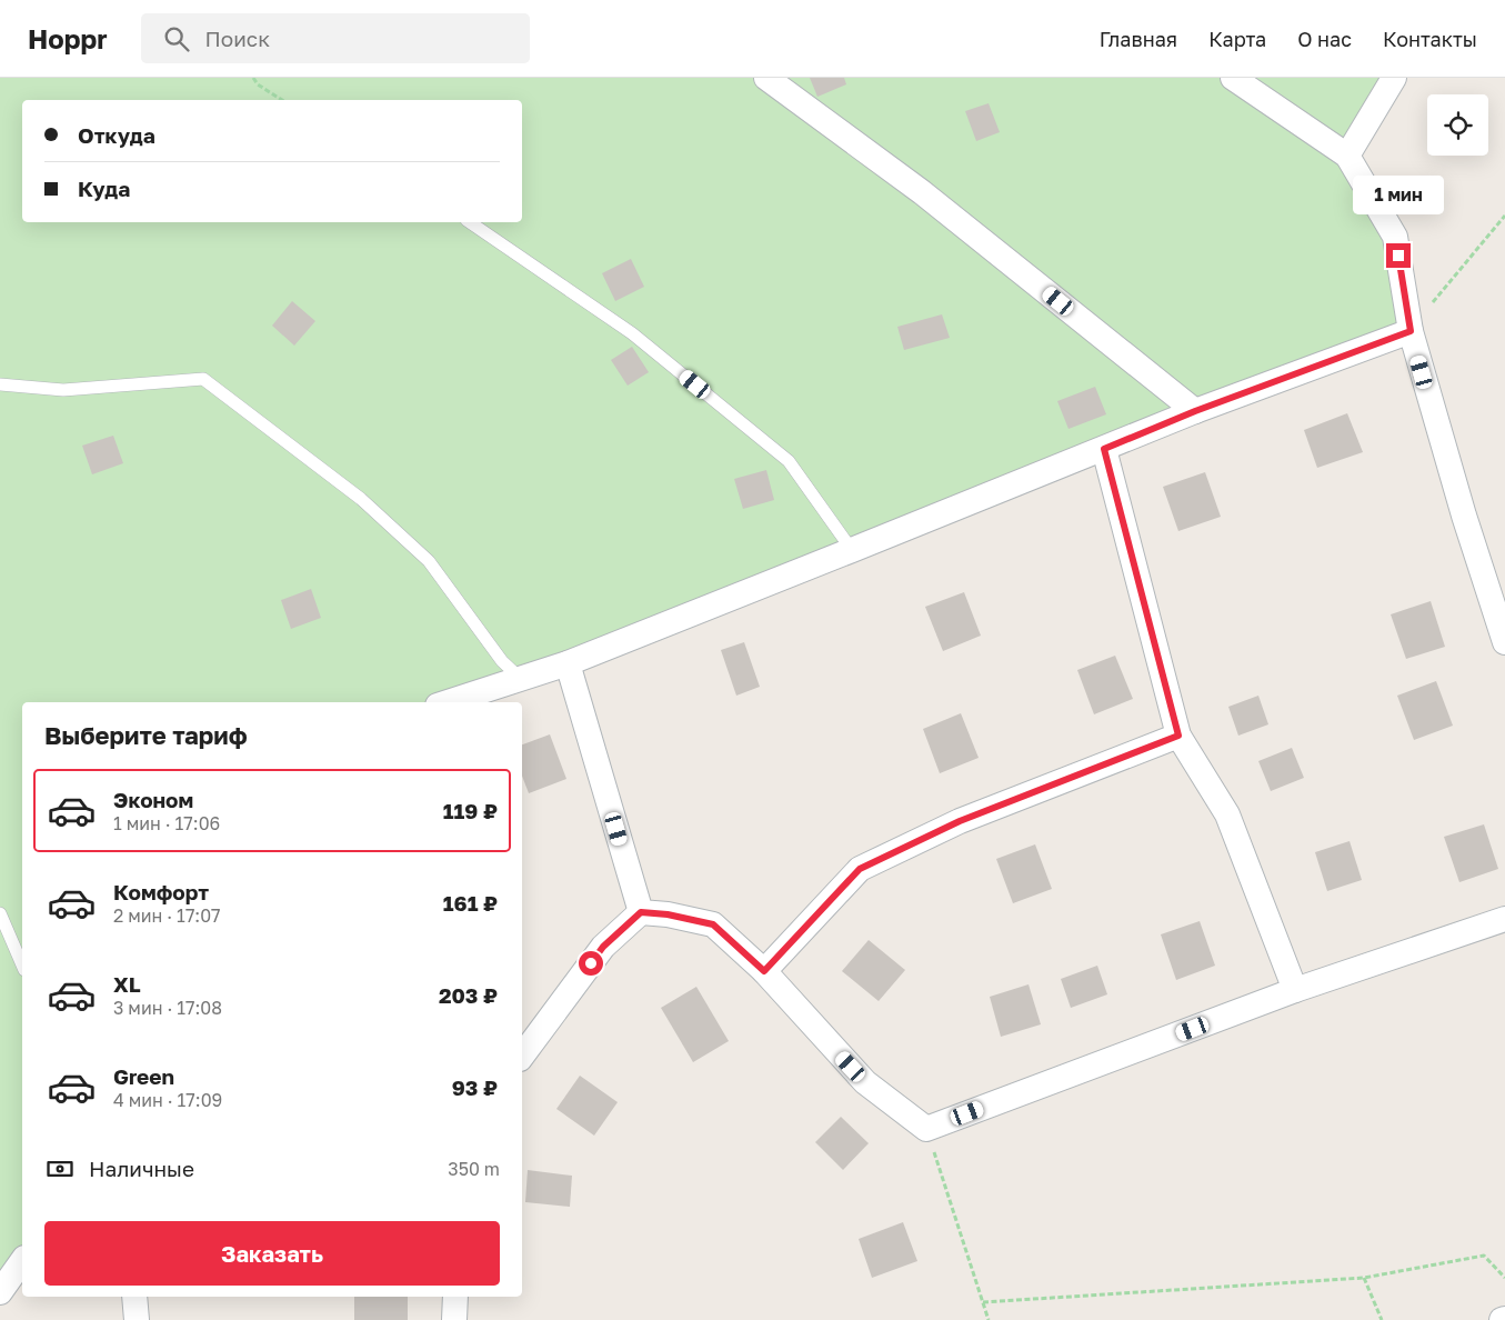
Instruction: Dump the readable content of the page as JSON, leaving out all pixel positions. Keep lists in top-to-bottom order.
{
  "page": {
    "header": "Hoppr",
    "search": "Поиск",
    "nav": [
      "Главная",
      "Карта",
      "О нас",
      "Контакты"
    ],
    "banner": ["Откуда", "Куда"],
    "bubble": "1 мин",
    "heading": "Выберите тариф",
    "list": [
      {
        "name": "Эконом",
        "note": "1 мин · 17:06",
        "value": "119 ₽"
      },
      {
        "name": "Комфорт",
        "note": "2 мин · 17:07",
        "value": "161 ₽"
      },
      {
        "name": "XL",
        "note": "3 мин · 17:08",
        "value": "203 ₽"
      },
      {
        "name": "Green",
        "note": "4 мин · 17:09",
        "value": "93 ₽"
      }
    ],
    "pay": ["Наличные", "350 m"],
    "buttons": "Заказать"
  }
}
